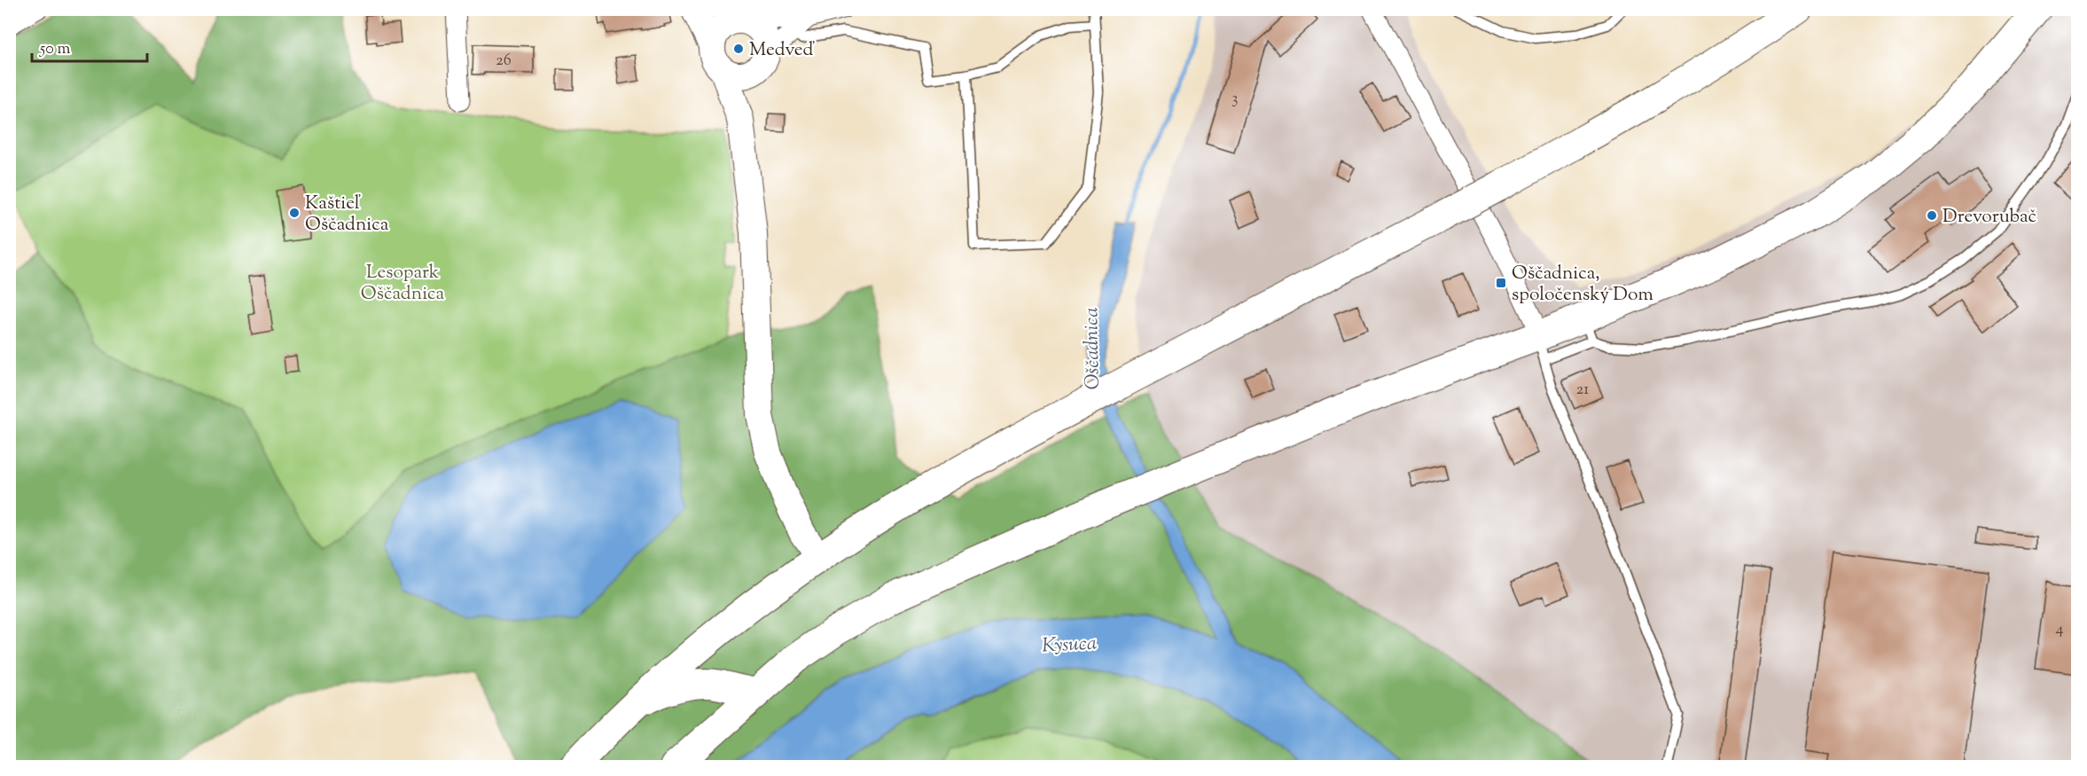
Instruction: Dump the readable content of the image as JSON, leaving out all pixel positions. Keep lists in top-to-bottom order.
{
  "water": ["Oščadnica", "Kysuca"],
  "parks": ["Lesopark Oščadnica"],
  "places": {
    "other": ["Medveď", "Kaštieľ Oščadnica", "Drevorubač"],
    "transit": ["Oščadnica, spoločenský Dom"]
  },
  "house_numbers": [
    "26",
    "3",
    "21",
    "4"
  ],
  "scale_bar": "50 m"
}
